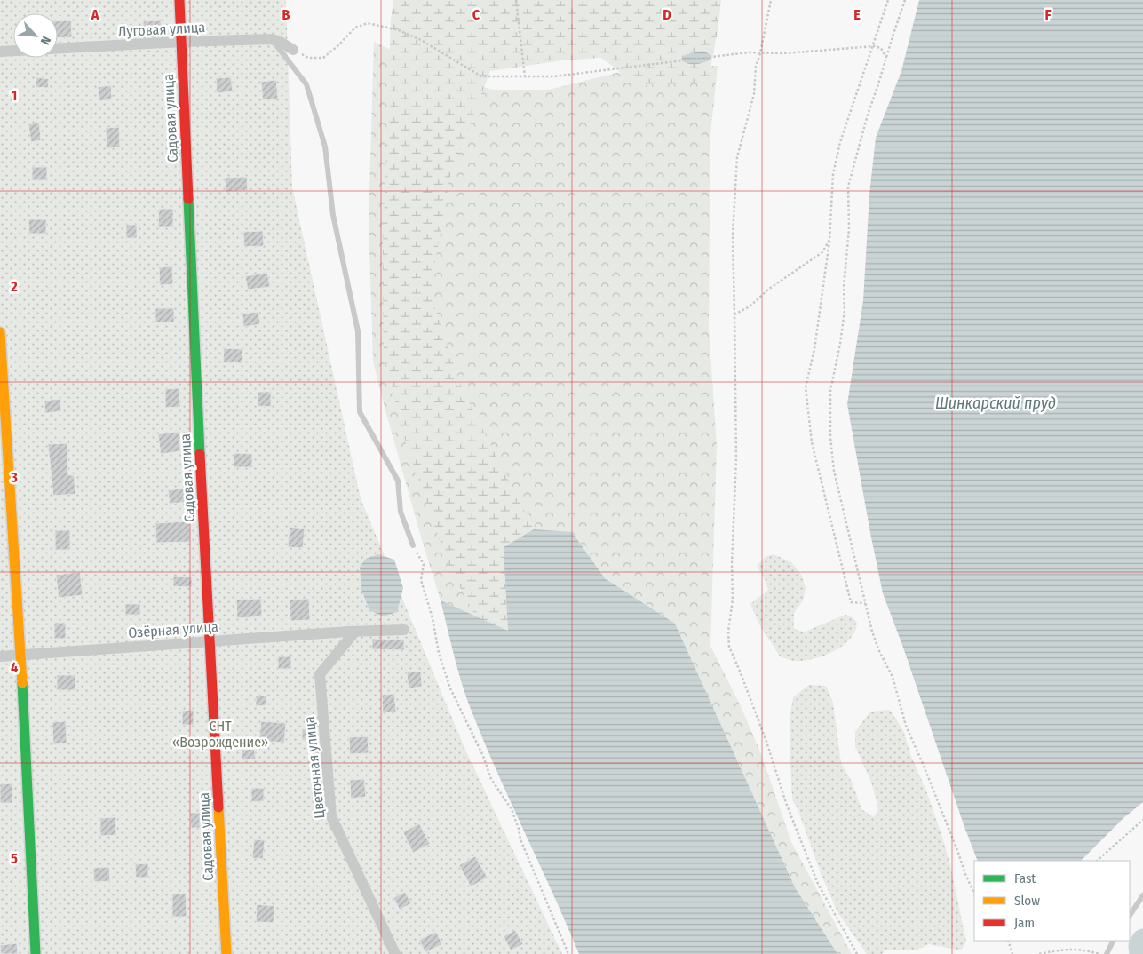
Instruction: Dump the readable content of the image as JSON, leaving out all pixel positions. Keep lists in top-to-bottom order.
{
  "streets": {
    "street": [
      "Луговая улица",
      "Садовая улица",
      "Озёрная улица",
      "Цветочная улица"
    ]
  },
  "crossings": [
    ["Луговая улица", "Садовая улица"],
    ["Садовая улица", "Озёрная улица"],
    ["Озёрная улица", "Цветочная улица"]
  ],
  "water": ["Шинкарский пруд"],
  "parks": ["СНТ «Возрождение»"],
  "legend": ["Fast", "Slow", "Jam"],
  "north": "bottom right",
  "grid": {
    "columns": [
      "A",
      "B",
      "C",
      "D",
      "E",
      "F"
    ],
    "rows": [
      "1",
      "2",
      "3",
      "4",
      "5"
    ]
  }
}
